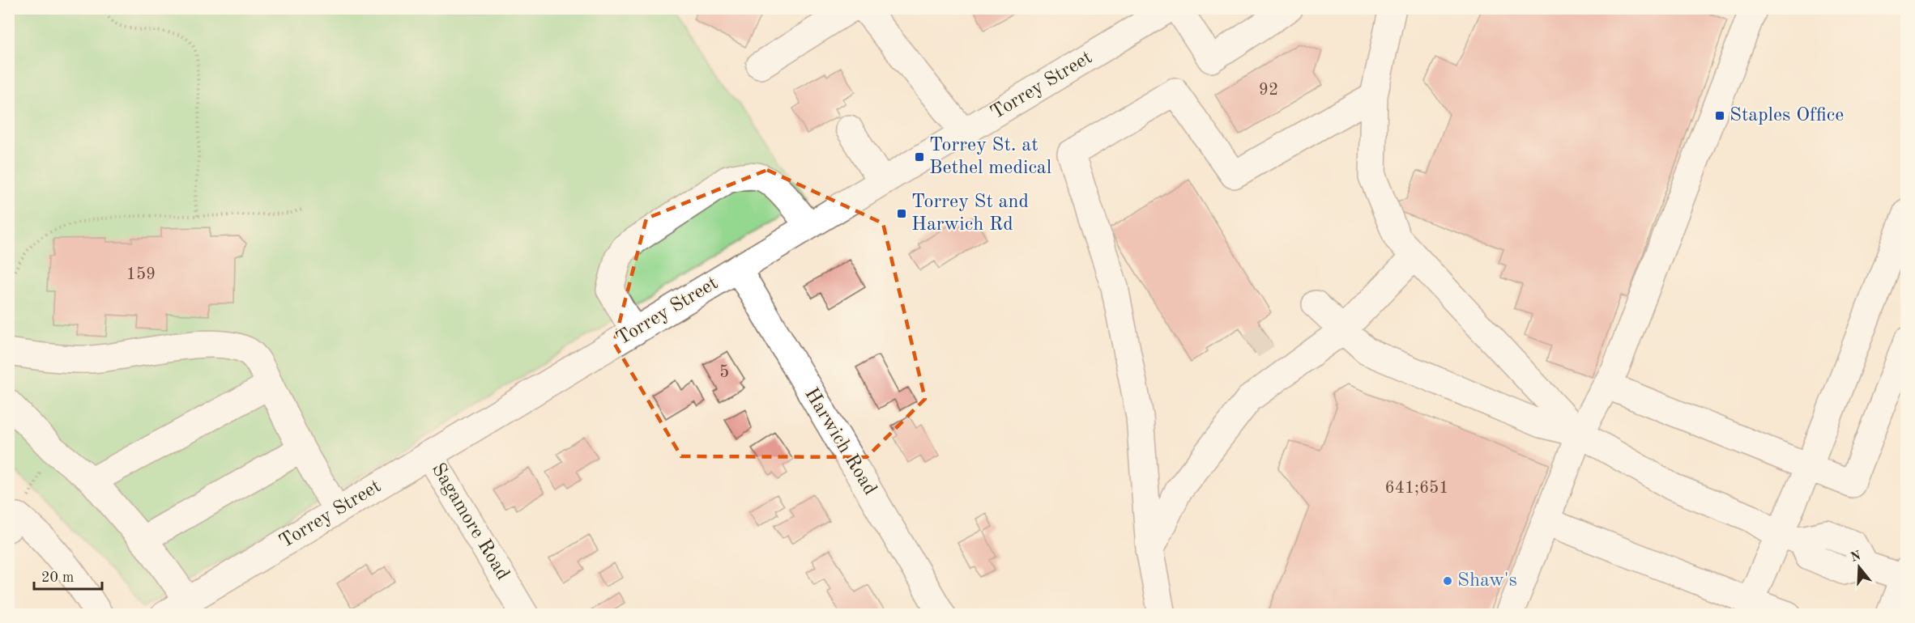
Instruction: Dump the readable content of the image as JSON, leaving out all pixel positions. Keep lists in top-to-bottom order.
{
  "streets": {
    "main road": ["Torrey Street", "Harwich Road", "Sagamore Road"]
  },
  "crossings": [
    ["Torrey Street", "Harwich Road"],
    ["Torrey Street", "Sagamore Road"]
  ],
  "places": {
    "transit": ["Staples Office", "Torrey St. at Bethel medical", "Torrey St and Harwich Rd"],
    "other": ["Shaw's"]
  },
  "house_numbers": [
    "92",
    "159",
    "5",
    "641;651"
  ],
  "scale_bar": "20 m",
  "north": "top"
}
